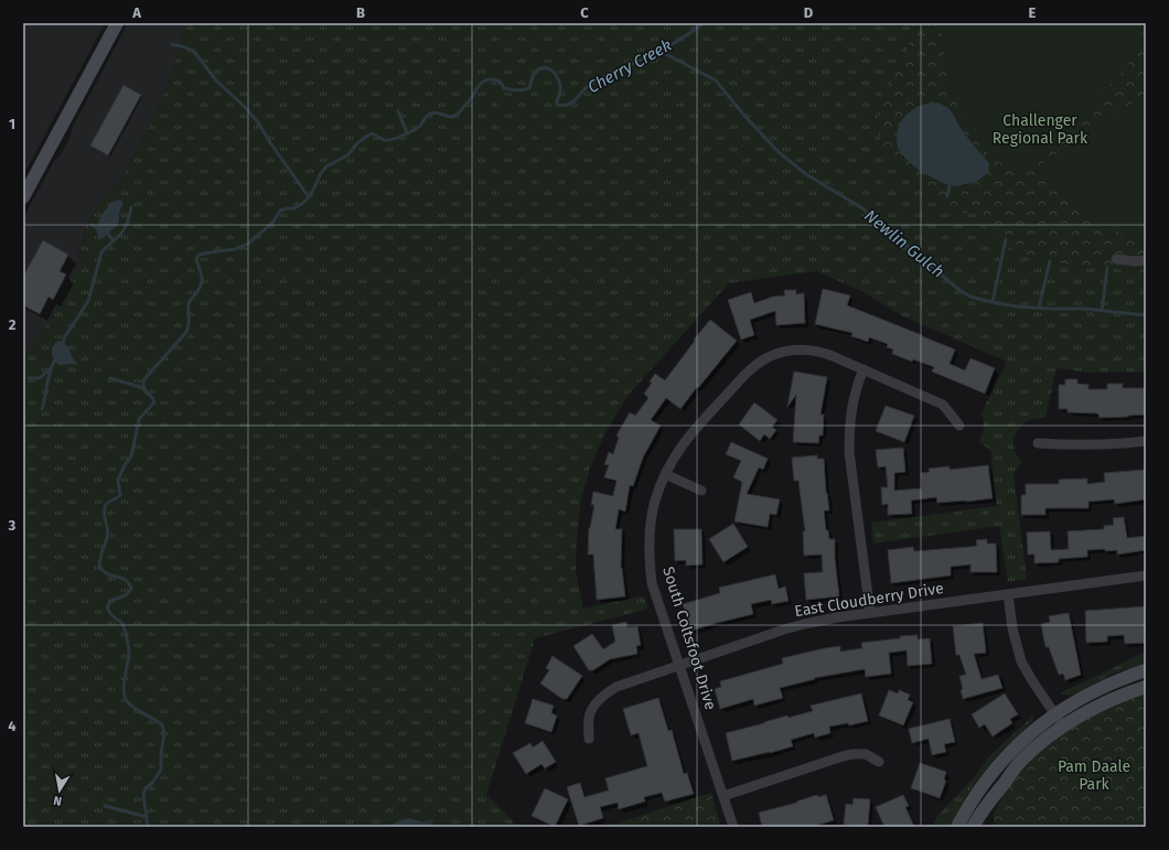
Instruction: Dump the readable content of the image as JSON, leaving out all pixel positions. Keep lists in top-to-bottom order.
{
  "streets": {
    "street": ["East Cloudberry Drive", "South Coltsfoot Drive"]
  },
  "crossings": [
    ["East Cloudberry Drive", "South Coltsfoot Drive"]
  ],
  "water": ["Cherry Creek", "Newlin Gulch"],
  "parks": ["Challenger Regional Park", "Pam Daale Park"],
  "north": "bottom",
  "grid": {
    "columns": [
      "A",
      "B",
      "C",
      "D",
      "E"
    ],
    "rows": [
      "1",
      "2",
      "3",
      "4"
    ]
  }
}
